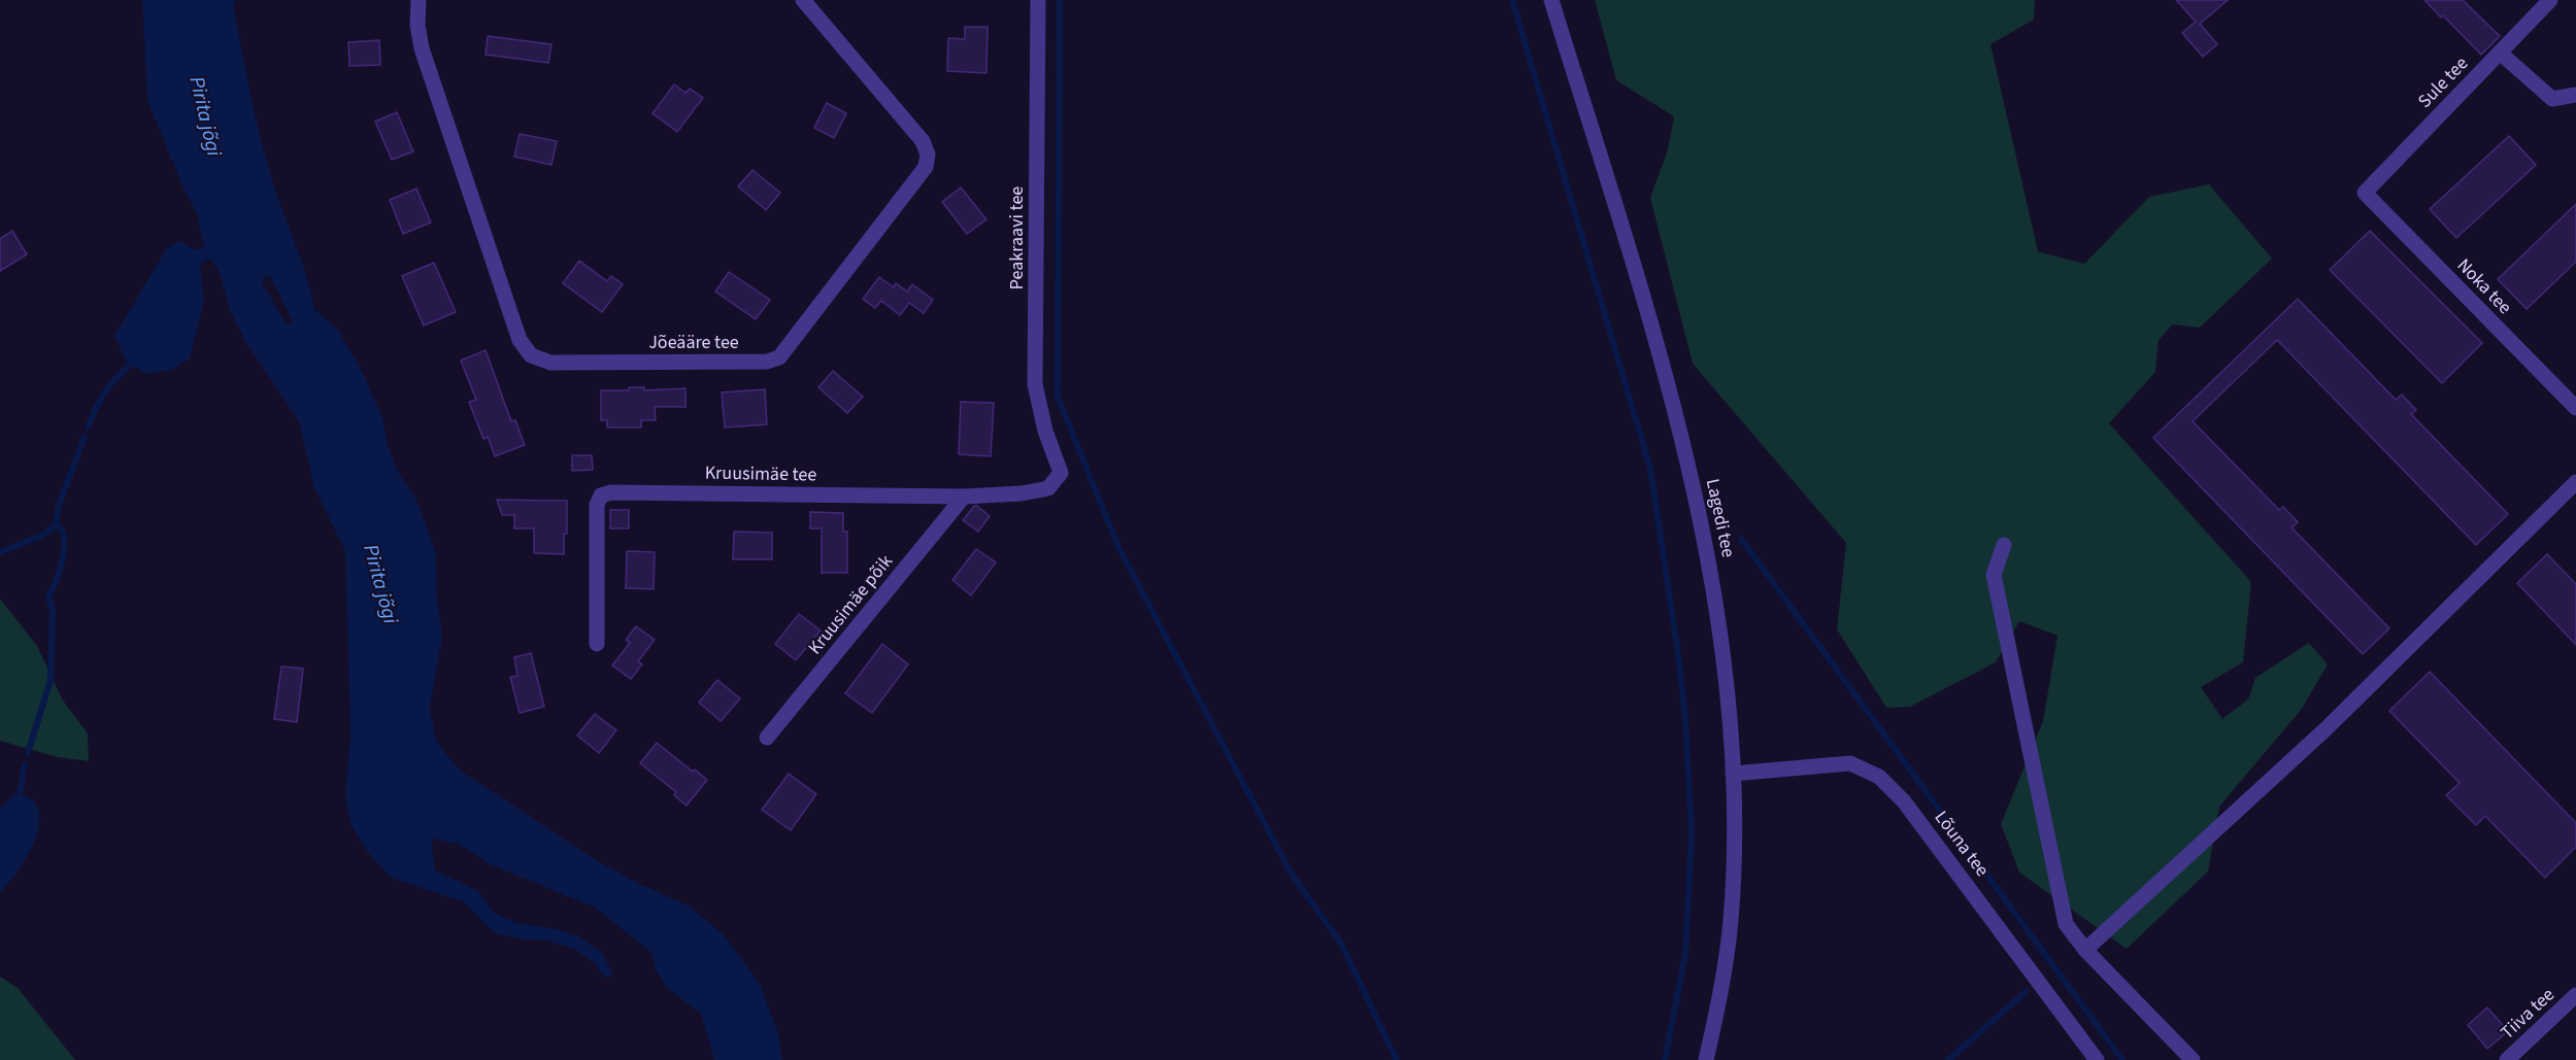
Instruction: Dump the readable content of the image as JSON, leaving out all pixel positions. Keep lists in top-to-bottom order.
{
  "streets": {
    "street": [
      "Sule tee",
      "Peakraavi tee",
      "Noka tee",
      "Jõeääre tee",
      "Kruusimäe tee",
      "Lagedi tee",
      "Kruusimäe põik",
      "Lõuna tee",
      "Tiiva tee"
    ]
  },
  "crossings": [
    ["Sule tee", "Noka tee"],
    ["Peakraavi tee", "Kruusimäe tee"],
    ["Kruusimäe tee", "Kruusimäe põik"],
    ["Lagedi tee", "Lõuna tee"]
  ],
  "water": ["Pirita jõgi"]
}
